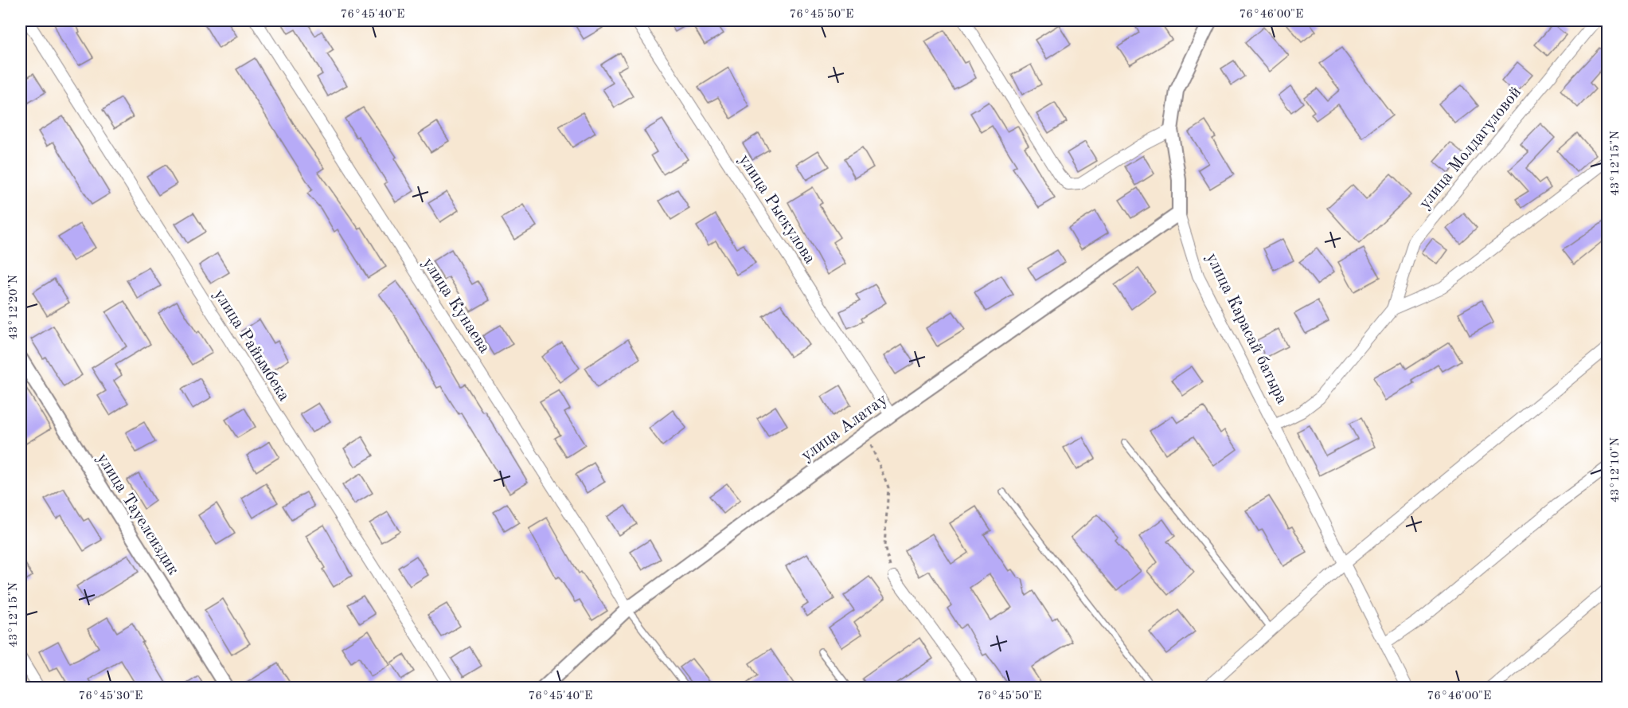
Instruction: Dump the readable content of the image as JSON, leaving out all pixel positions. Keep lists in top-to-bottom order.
{
  "streets": {
    "street": [
      "улица Молдагуловой",
      "улица Рыскулова",
      "улица Кунаева",
      "улица Карасай батыра",
      "улица Райымбека",
      "улица Алатау",
      "улица Тауелсиздик"
    ]
  },
  "crossings": [
    ["улица Молдагуловой", "улица Карасай батыра"],
    ["улица Рыскулова", "улица Алатау"],
    ["улица Кунаева", "улица Алатау"],
    ["улица Карасай батыра", "улица Алатау"]
  ],
  "coordinates": [
    "76°45'40\"E",
    "76°45'50\"E",
    "76°46'00\"E",
    "43°12'15\"N",
    "43°12'20\"N",
    "43°12'10\"N",
    "76°45'30\"E"
  ]
}
